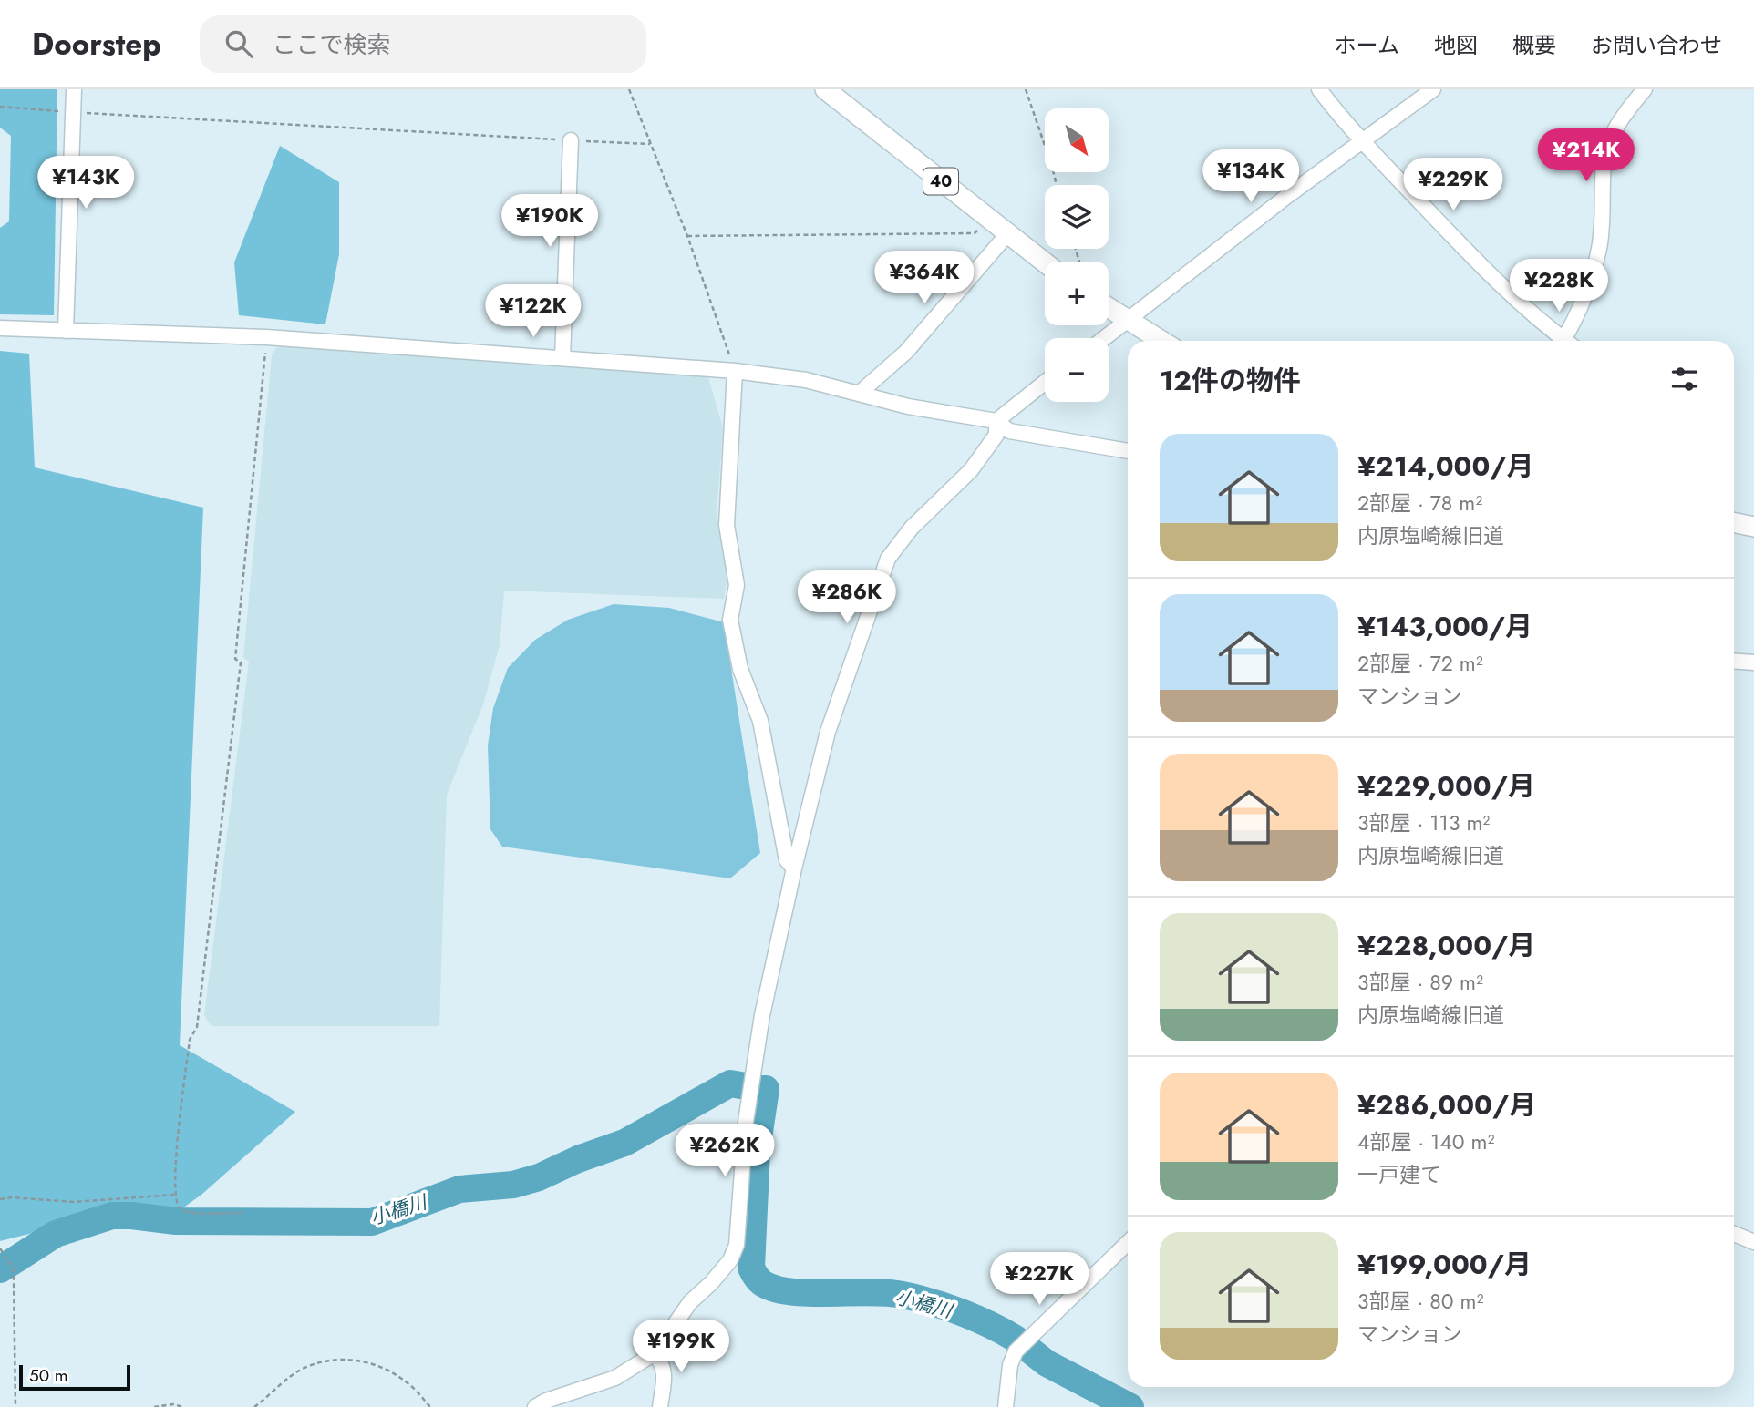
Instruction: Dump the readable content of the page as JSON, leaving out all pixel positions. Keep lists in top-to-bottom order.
{
  "streets": {
    "main road": ["40"]
  },
  "water": ["小橋川"],
  "scale_bar": "50 m",
  "north": "bottom right",
  "page": {
    "header": "Doorstep",
    "search": "ここで検索",
    "nav": [
      "ホーム",
      "地図",
      "概要",
      "お問い合わせ"
    ],
    "map_buttons": ["+", "−"],
    "price": [
      "¥214K",
      "¥134K",
      "¥143K",
      "¥229K",
      "¥190K",
      "¥364K",
      "¥228K",
      "¥122K",
      "¥286K",
      "¥262K",
      "¥227K",
      "¥199K"
    ],
    "heading": "12件の物件",
    "list": [
      {
        "name": "¥214,000/月",
        "note": "2部屋 · 78 m² · 内原塩崎線旧道"
      },
      {
        "name": "¥143,000/月",
        "note": "2部屋 · 72 m² · マンション"
      },
      {
        "name": "¥229,000/月",
        "note": "3部屋 · 113 m² · 内原塩崎線旧道"
      },
      {
        "name": "¥228,000/月",
        "note": "3部屋 · 89 m² · 内原塩崎線旧道"
      },
      {
        "name": "¥286,000/月",
        "note": "4部屋 · 140 m² · 一戸建て"
      },
      {
        "name": "¥199,000/月",
        "note": "3部屋 · 80 m² · マンション"
      }
    ],
    "scale": "50 m"
  }
}
